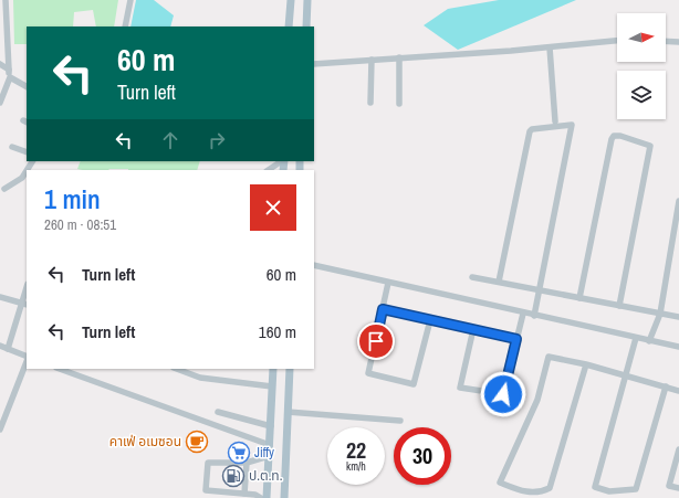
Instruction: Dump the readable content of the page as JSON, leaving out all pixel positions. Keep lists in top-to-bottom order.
{
  "places": {
    "cafe": ["คาเฟ่ อเมซอน"],
    "supermarket": ["Jiffy"],
    "fuel station": ["ป.ต.ท."]
  },
  "north": "right",
  "page": {
    "turn": ["60 m", "Turn left"],
    "heading": ["1 min", "260 m · 08:51"],
    "list": [
      {
        "name": "Turn left",
        "value": "60 m"
      },
      {
        "name": "Turn left",
        "value": "160 m"
      }
    ],
    "speed": "22 km/h",
    "limit": "30"
  }
}
